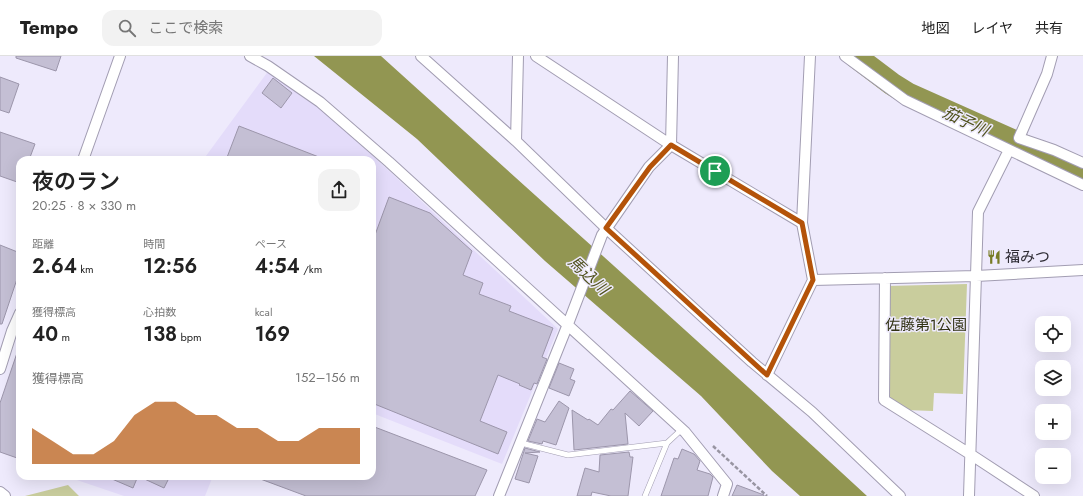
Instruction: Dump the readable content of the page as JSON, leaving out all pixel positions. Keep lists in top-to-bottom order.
{
  "water": ["茄子川", "馬込川"],
  "parks": ["佐藤第1公園"],
  "places": {
    "restaurant": ["福みつ"]
  },
  "page": {
    "header": "Tempo",
    "search": "ここで検索",
    "nav": ["地図", "レイヤ", "共有"],
    "heading": ["夜のラン", "20:25 · 8 × 330 m"],
    "stats": [
      ["距離", "2.64 km"],
      ["時間", "12:56"],
      ["ペース", "4:54 /km"],
      ["獲得標高", "40 m"],
      ["心拍数", "138 bpm"],
      ["kcal", "169"]
    ],
    "map_buttons": ["+", "−"],
    "chart": ["獲得標高", "152–156 m"]
  }
}
